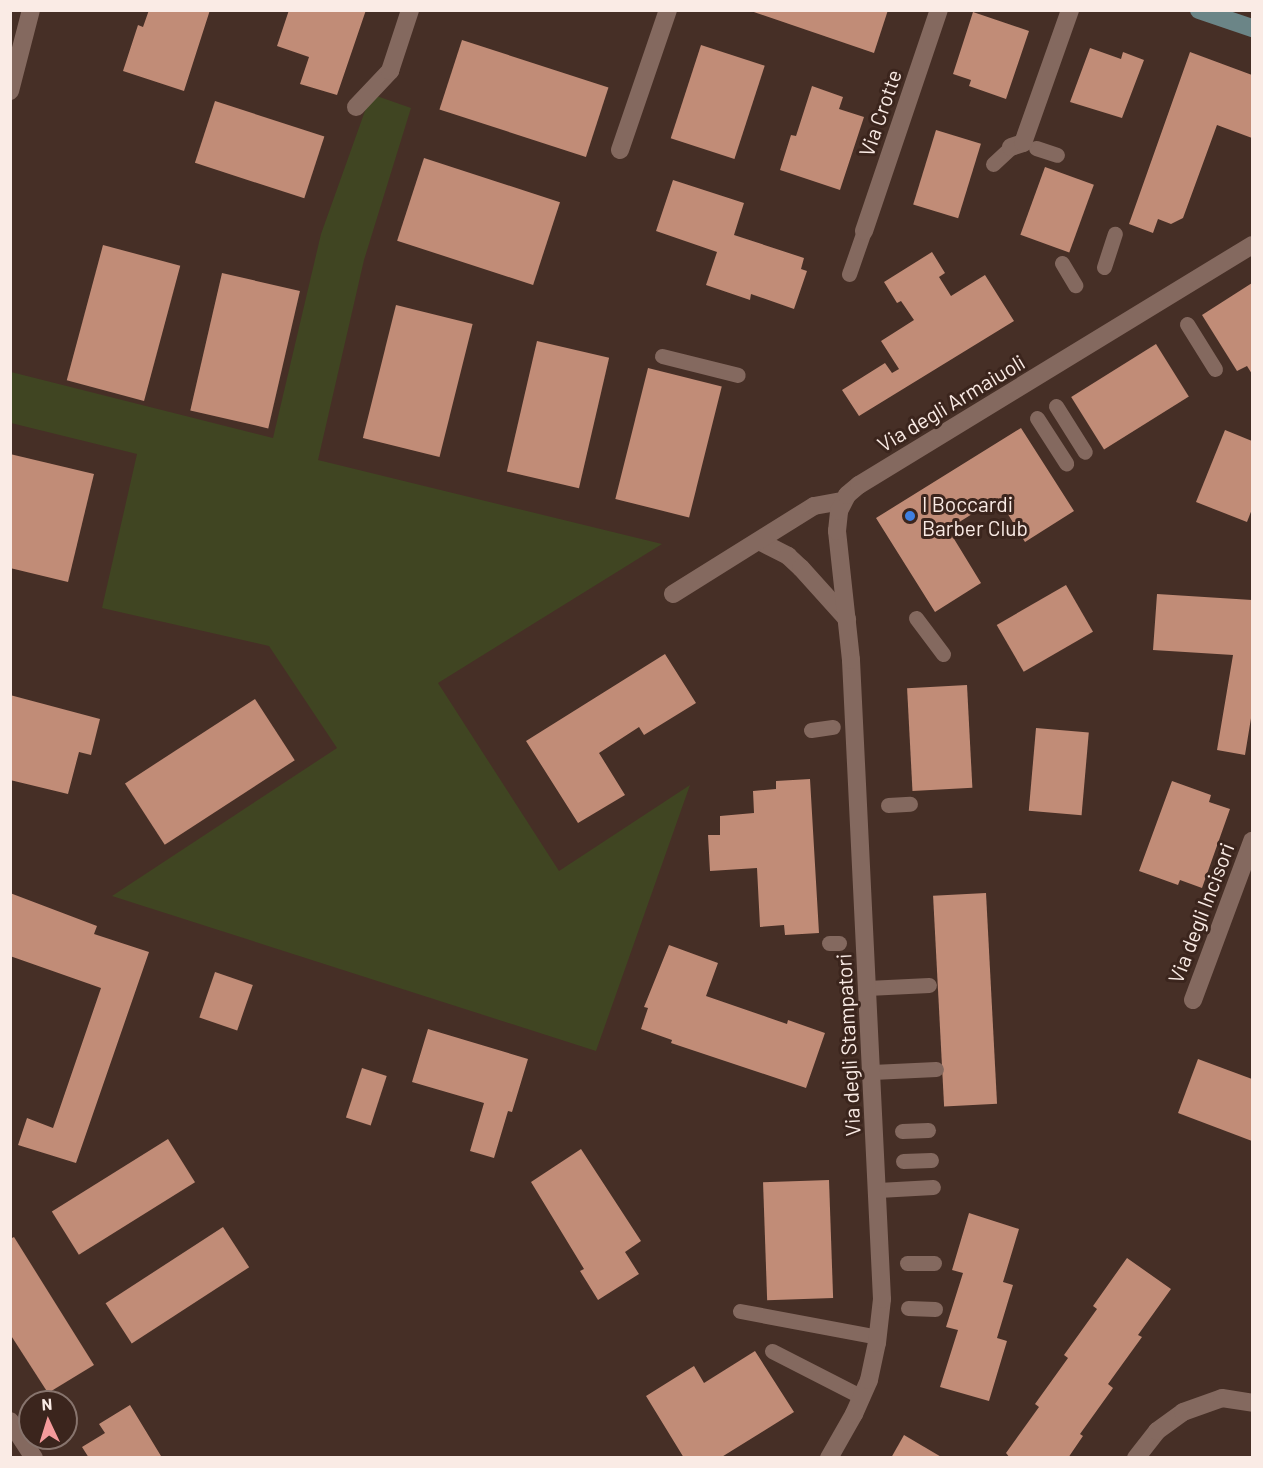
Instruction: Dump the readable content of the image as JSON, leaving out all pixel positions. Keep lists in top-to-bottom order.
{
  "streets": {
    "street": [
      "Via Crotte",
      "Via degli Armaiuoli",
      "Via degli Incisori",
      "Via degli Stampatori"
    ]
  },
  "crossings": [
    ["Via degli Armaiuoli", "Via degli Stampatori"]
  ],
  "places": ["I Boccardi Barber Club"],
  "north": "top"
}
